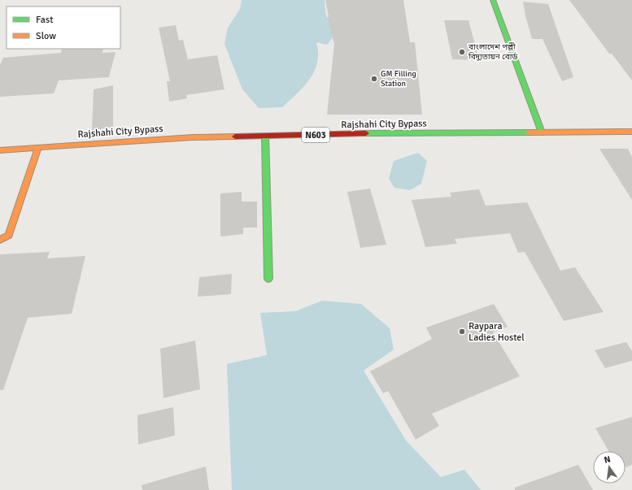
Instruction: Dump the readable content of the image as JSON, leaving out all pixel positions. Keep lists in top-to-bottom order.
{
  "streets": {
    "main road": ["Rajshahi City Bypass", "N603"]
  },
  "places": ["বাংলাদেশ পল্লী বিদ্যুতায়ন বোর্ড", "GM Filling Station", "Raypara Ladies Hostel"],
  "legend": ["Fast", "Slow"],
  "north": "top"
}
